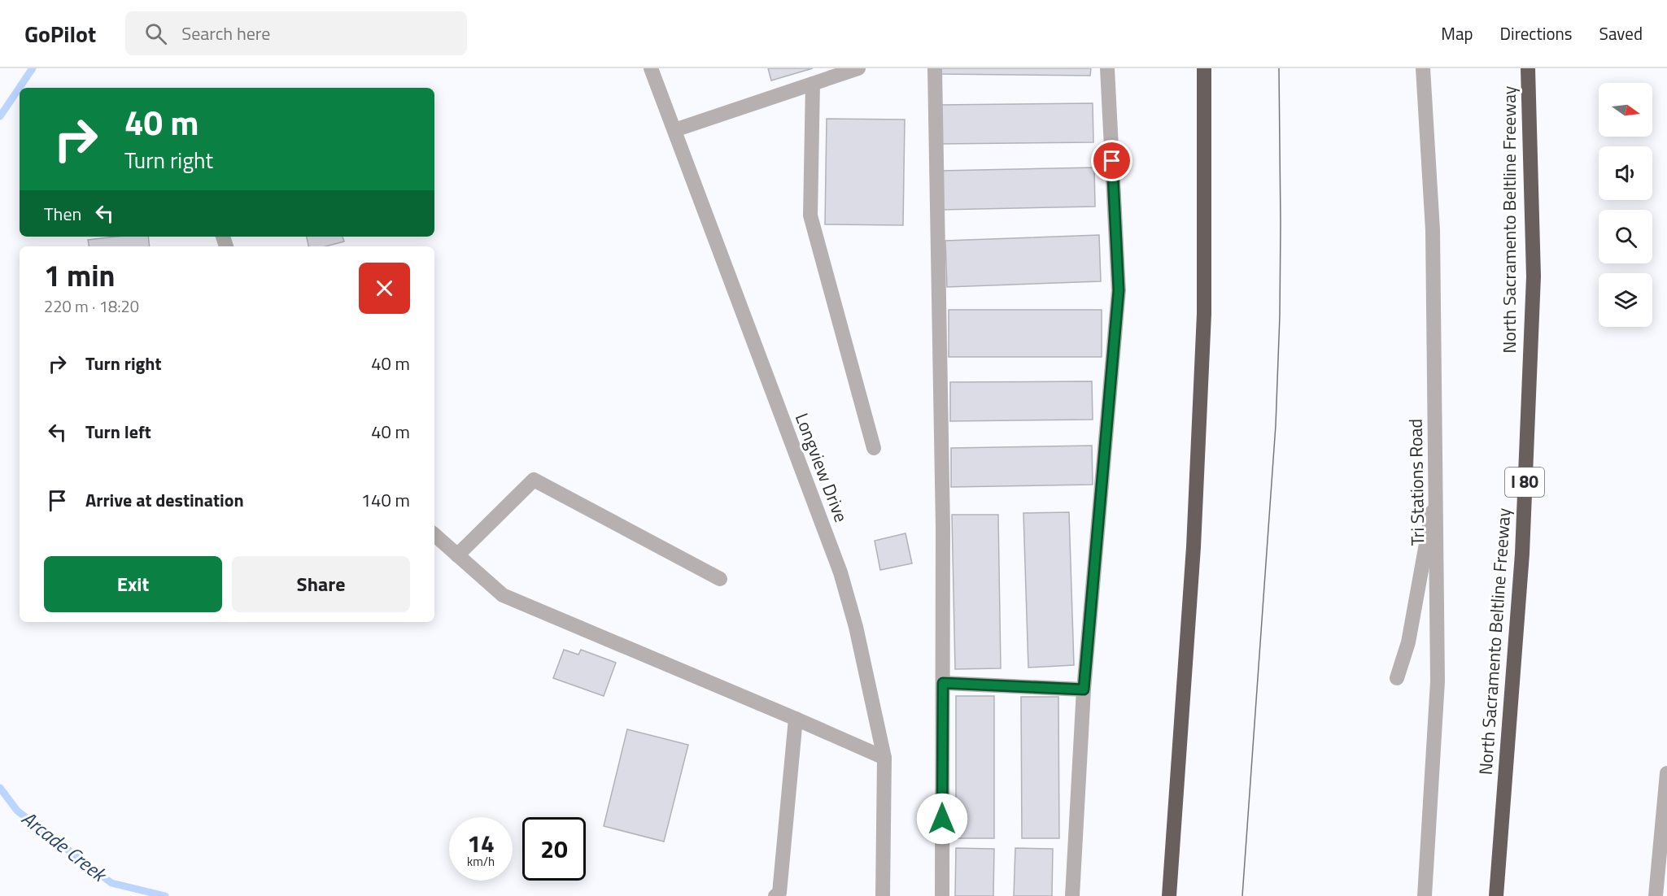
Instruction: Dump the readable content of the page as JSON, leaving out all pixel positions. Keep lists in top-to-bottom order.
{
  "streets": {
    "highway": ["North Sacramento Beltline Freeway", "I 80"],
    "street": ["Longview Drive", "Tri Stations Road"]
  },
  "water": ["Arcade Creek"],
  "north": "right",
  "page": {
    "header": "GoPilot",
    "search": "Search here",
    "nav": ["Map", "Directions", "Saved"],
    "turn": ["40 m", "Turn right"],
    "then": "Then",
    "heading": ["1 min", "220 m · 18:20"],
    "list": [
      {
        "name": "Turn right",
        "value": "40 m"
      },
      {
        "name": "Turn left",
        "value": "40 m"
      },
      {
        "name": "Arrive at destination",
        "value": "140 m"
      }
    ],
    "buttons": ["Exit", "Share"],
    "speed": "14 km/h",
    "limit": "20"
  }
}
